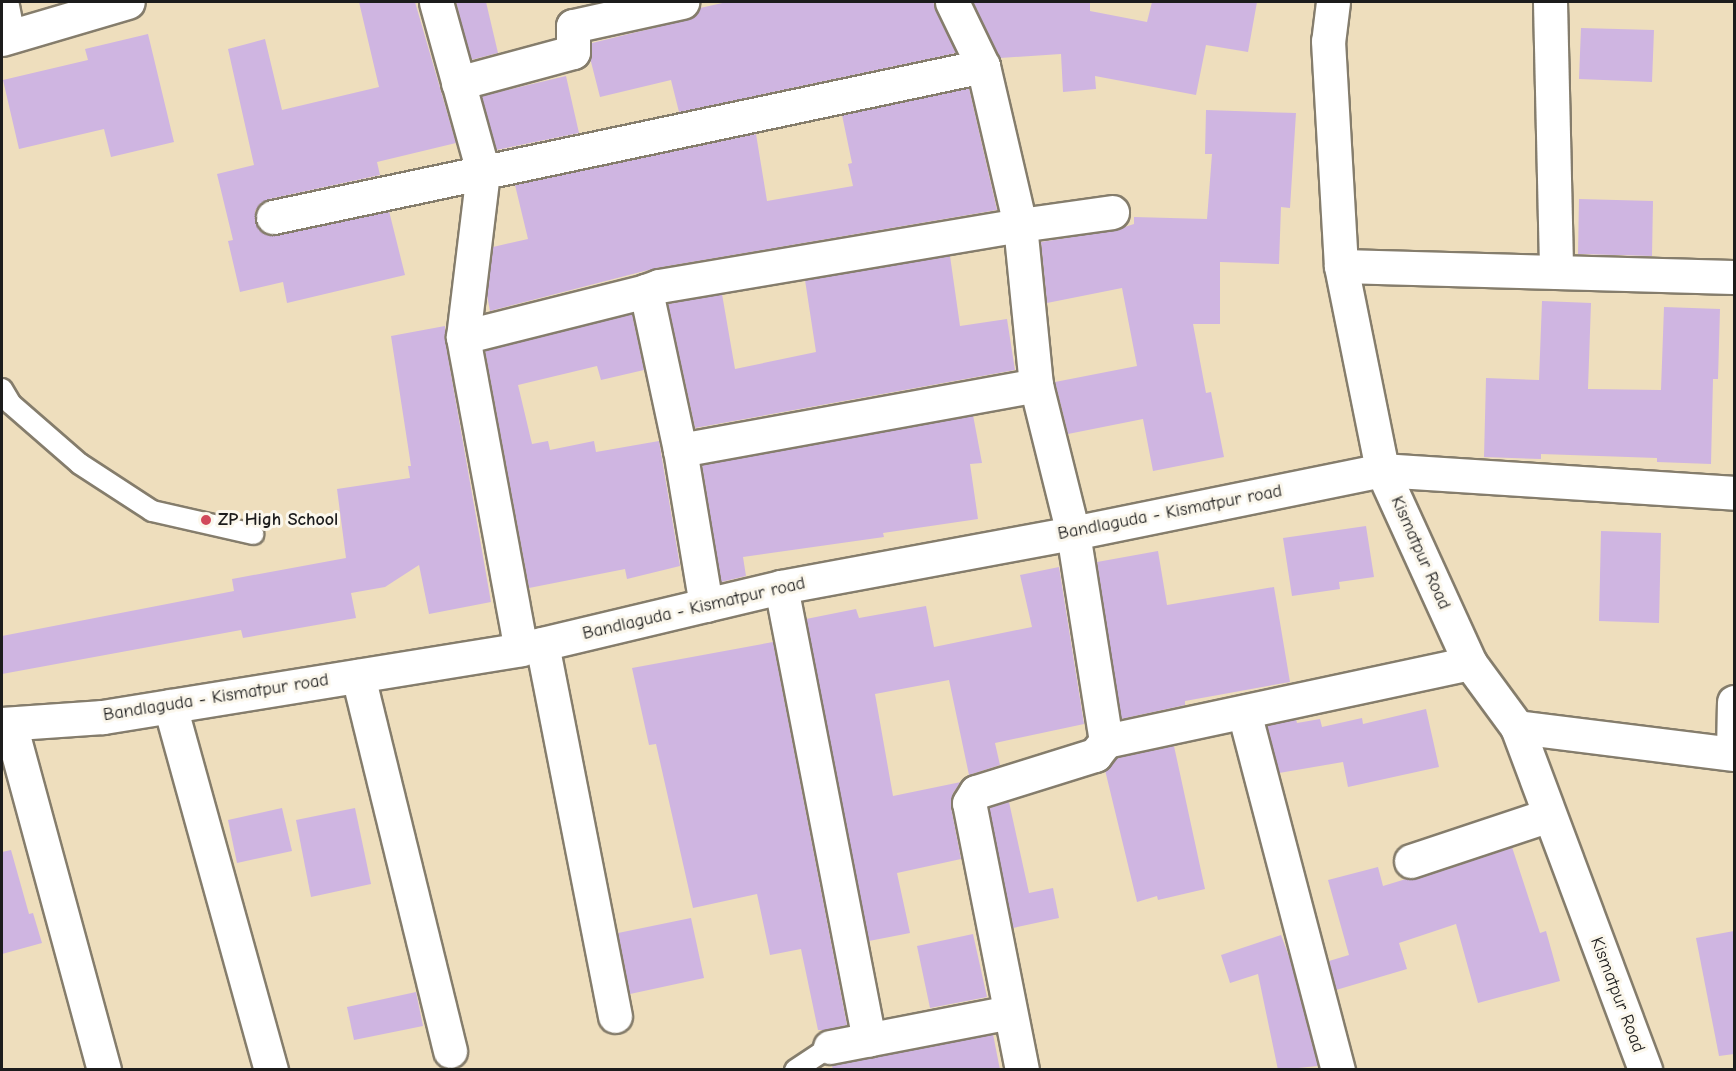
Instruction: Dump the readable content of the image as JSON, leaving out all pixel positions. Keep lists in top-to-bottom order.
{
  "streets": {
    "street": ["Bandlaguda - Kismatpur road", "Kismatpur Road"]
  },
  "crossings": [
    ["Bandlaguda - Kismatpur road", "Kismatpur Road"]
  ],
  "places": ["ZP High School"]
}
